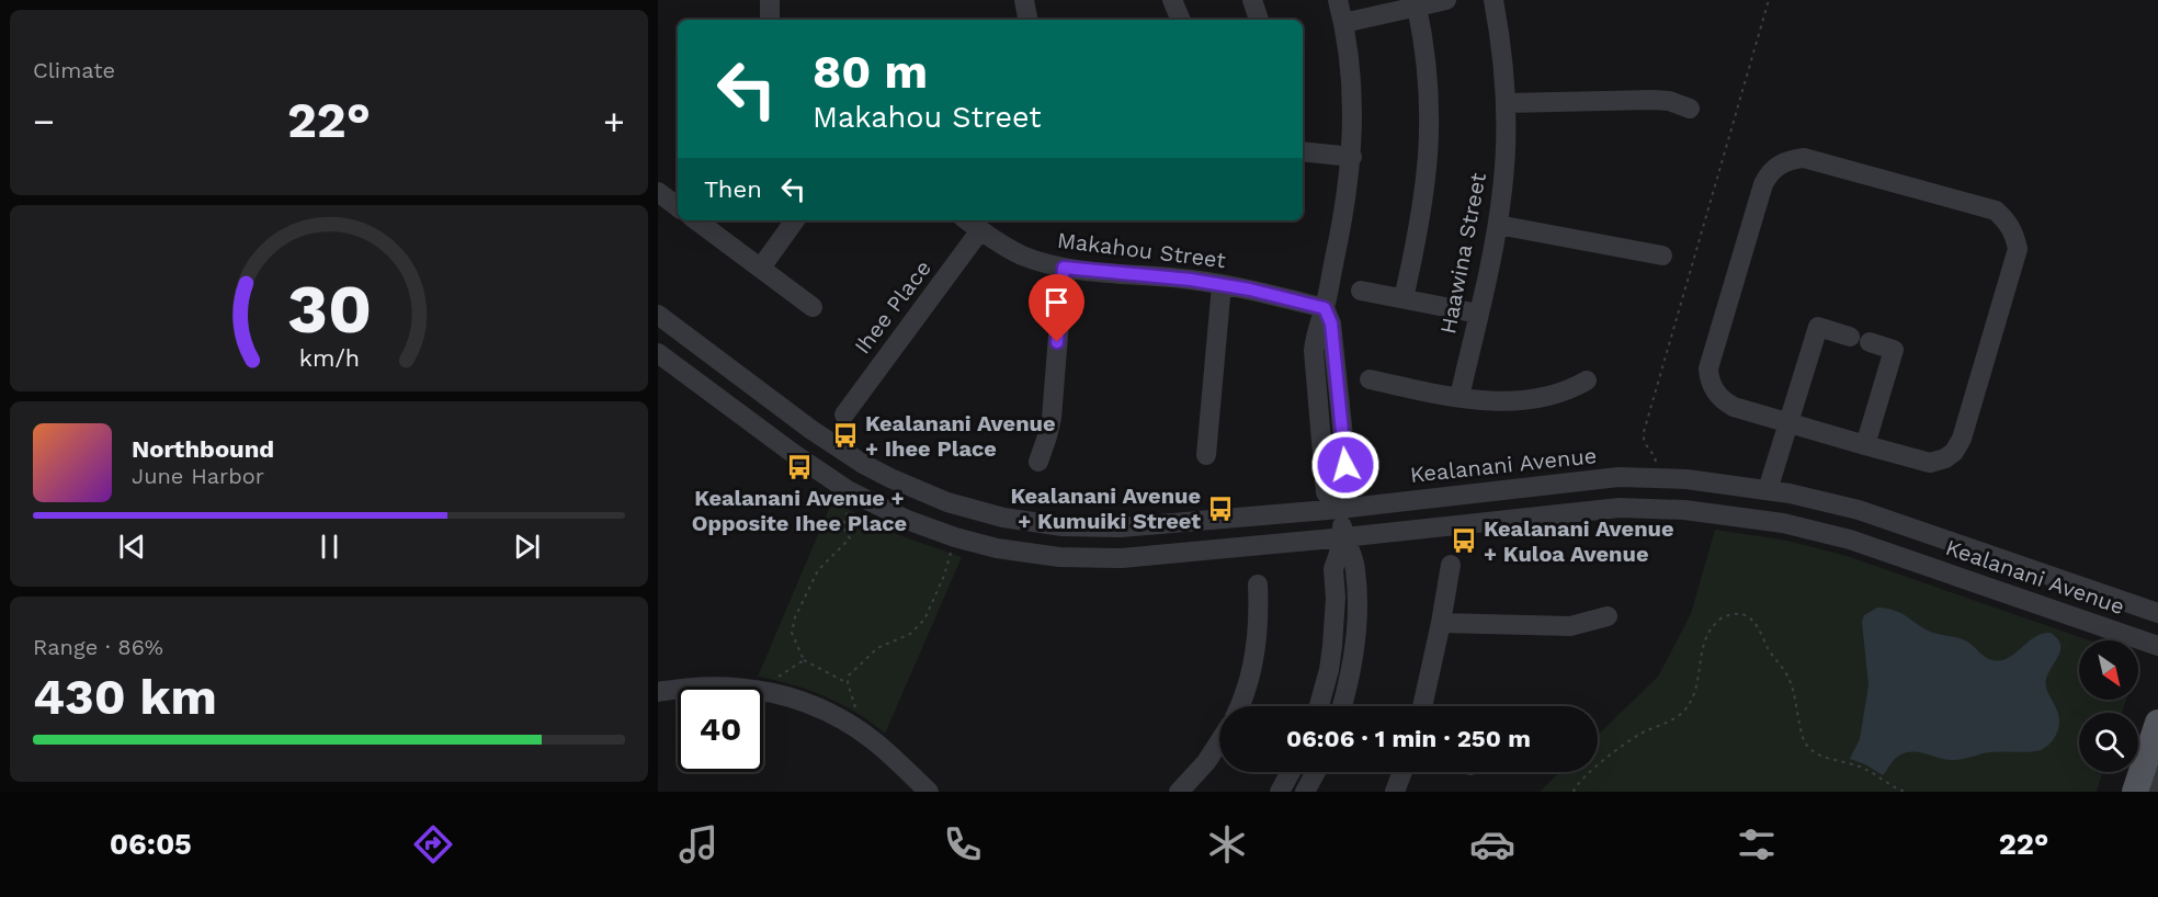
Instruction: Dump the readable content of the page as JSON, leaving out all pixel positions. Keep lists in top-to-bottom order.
{
  "streets": {
    "street": [
      "Makahou Street",
      "Haawina Street",
      "Ihee Place",
      "Kealanani Avenue"
    ]
  },
  "crossings": [
    ["Makahou Street", "Ihee Place"]
  ],
  "places": {
    "bus stop": [
      "Kealanani Avenue + Ihee Place",
      "Kealanani Avenue + Opposite Ihee Place",
      "Kealanani Avenue + Kumuiki Street",
      "Kealanani Avenue + Kuloa Avenue"
    ]
  },
  "north": "bottom right",
  "page": {
    "tile": [
      "Climate",
      ["Range · 86%", "430 km"]
    ],
    "turn": ["80 m", "Makahou Street"],
    "heat": ["−", "22°", "+"],
    "then": "Then",
    "song": ["Northbound", "June Harbor"],
    "limit": "40",
    "trip": "06:06 · 1 min · 250 m",
    "tabs": ["06:05", "22°"],
    "gauge": ["30", "km/h"]
  }
}
